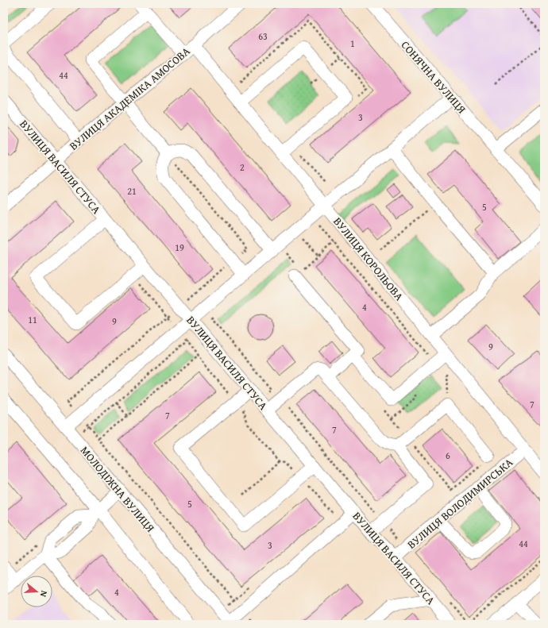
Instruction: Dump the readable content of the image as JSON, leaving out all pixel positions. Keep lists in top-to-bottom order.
{
  "streets": {
    "street": [
      "СОНЯЧНА ВУЛИЦЯ",
      "ВУЛИЦЯ АКАДЕМІКА АМОСОВА",
      "ВУЛИЦЯ ВАСИЛЯ СТУСА",
      "ВУЛИЦЯ КОРОЛЬОВА",
      "МОЛОДІЖНА ВУЛИЦЯ",
      "ВУЛИЦЯ ВОЛОДИМИРСЬКА"
    ]
  },
  "crossings": [
    ["ВУЛИЦЯ АКАДЕМІКА АМОСОВА", "ВУЛИЦЯ ВАСИЛЯ СТУСА"],
    ["ВУЛИЦЯ АКАДЕМІКА АМОСОВА", "ВУЛИЦЯ КОРОЛЬОВА"],
    ["ВУЛИЦЯ ВАСИЛЯ СТУСА", "ВУЛИЦЯ ВОЛОДИМИРСЬКА"],
    ["ВУЛИЦЯ КОРОЛЬОВА", "ВУЛИЦЯ ВОЛОДИМИРСЬКА"]
  ],
  "house_numbers": [
    "63",
    "1",
    "44",
    "3",
    "2",
    "21",
    "5",
    "19",
    "4",
    "11",
    "9",
    "9",
    "7",
    "7",
    "7",
    "6",
    "5",
    "44",
    "3",
    "4"
  ],
  "north": "right"
}
